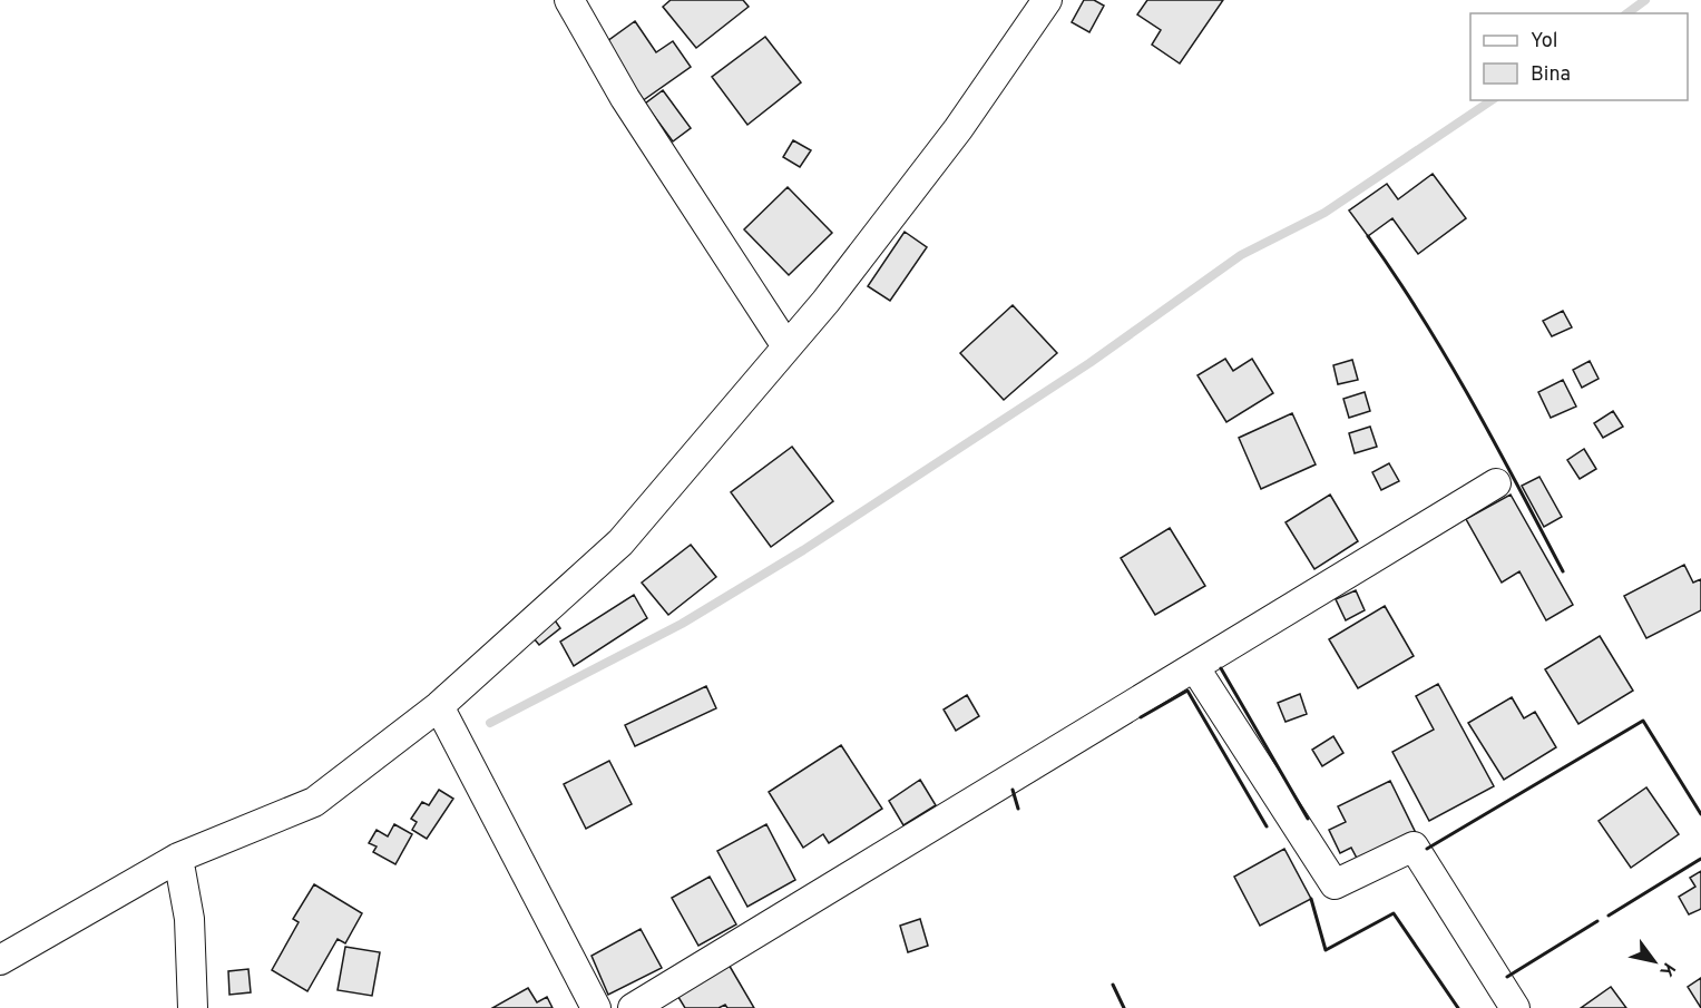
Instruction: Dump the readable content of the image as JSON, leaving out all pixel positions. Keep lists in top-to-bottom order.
{
  "legend": ["Yol", "Bina"],
  "north": "bottom right"
}
